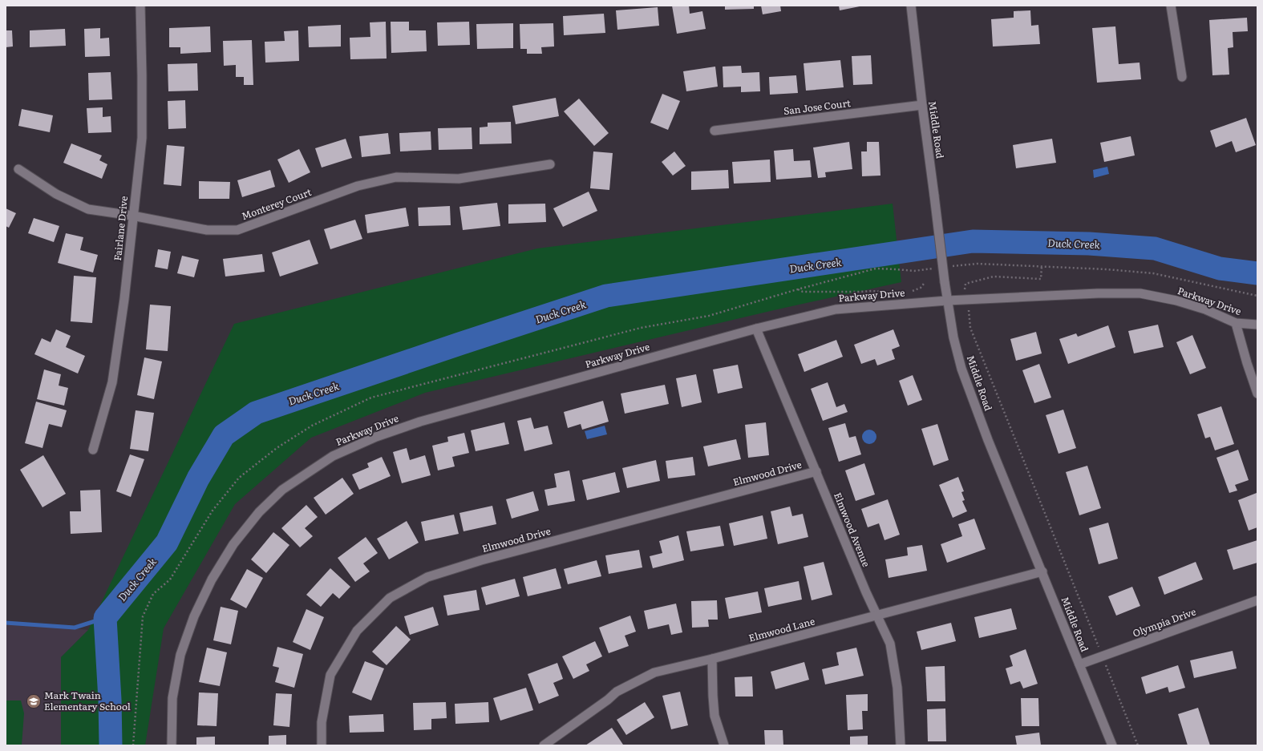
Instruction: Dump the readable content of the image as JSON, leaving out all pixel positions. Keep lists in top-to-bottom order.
{
  "streets": {
    "street": [
      "San Jose Court",
      "Middle Road",
      "Monterey Court",
      "Fairlane Drive",
      "Parkway Drive",
      "Elmwood Drive",
      "Elmwood Avenue",
      "Olympia Drive",
      "Elmwood Lane"
    ]
  },
  "crossings": [
    ["San Jose Court", "Middle Road"],
    ["Middle Road", "Parkway Drive"],
    ["Middle Road", "Olympia Drive"],
    ["Middle Road", "Elmwood Lane"],
    ["Monterey Court", "Fairlane Drive"],
    ["Parkway Drive", "Elmwood Avenue"],
    ["Elmwood Drive", "Elmwood Avenue"],
    ["Elmwood Avenue", "Elmwood Lane"]
  ],
  "water": ["Duck Creek"],
  "places": {
    "school or university": ["Mark Twain Elementary School"]
  }
}
